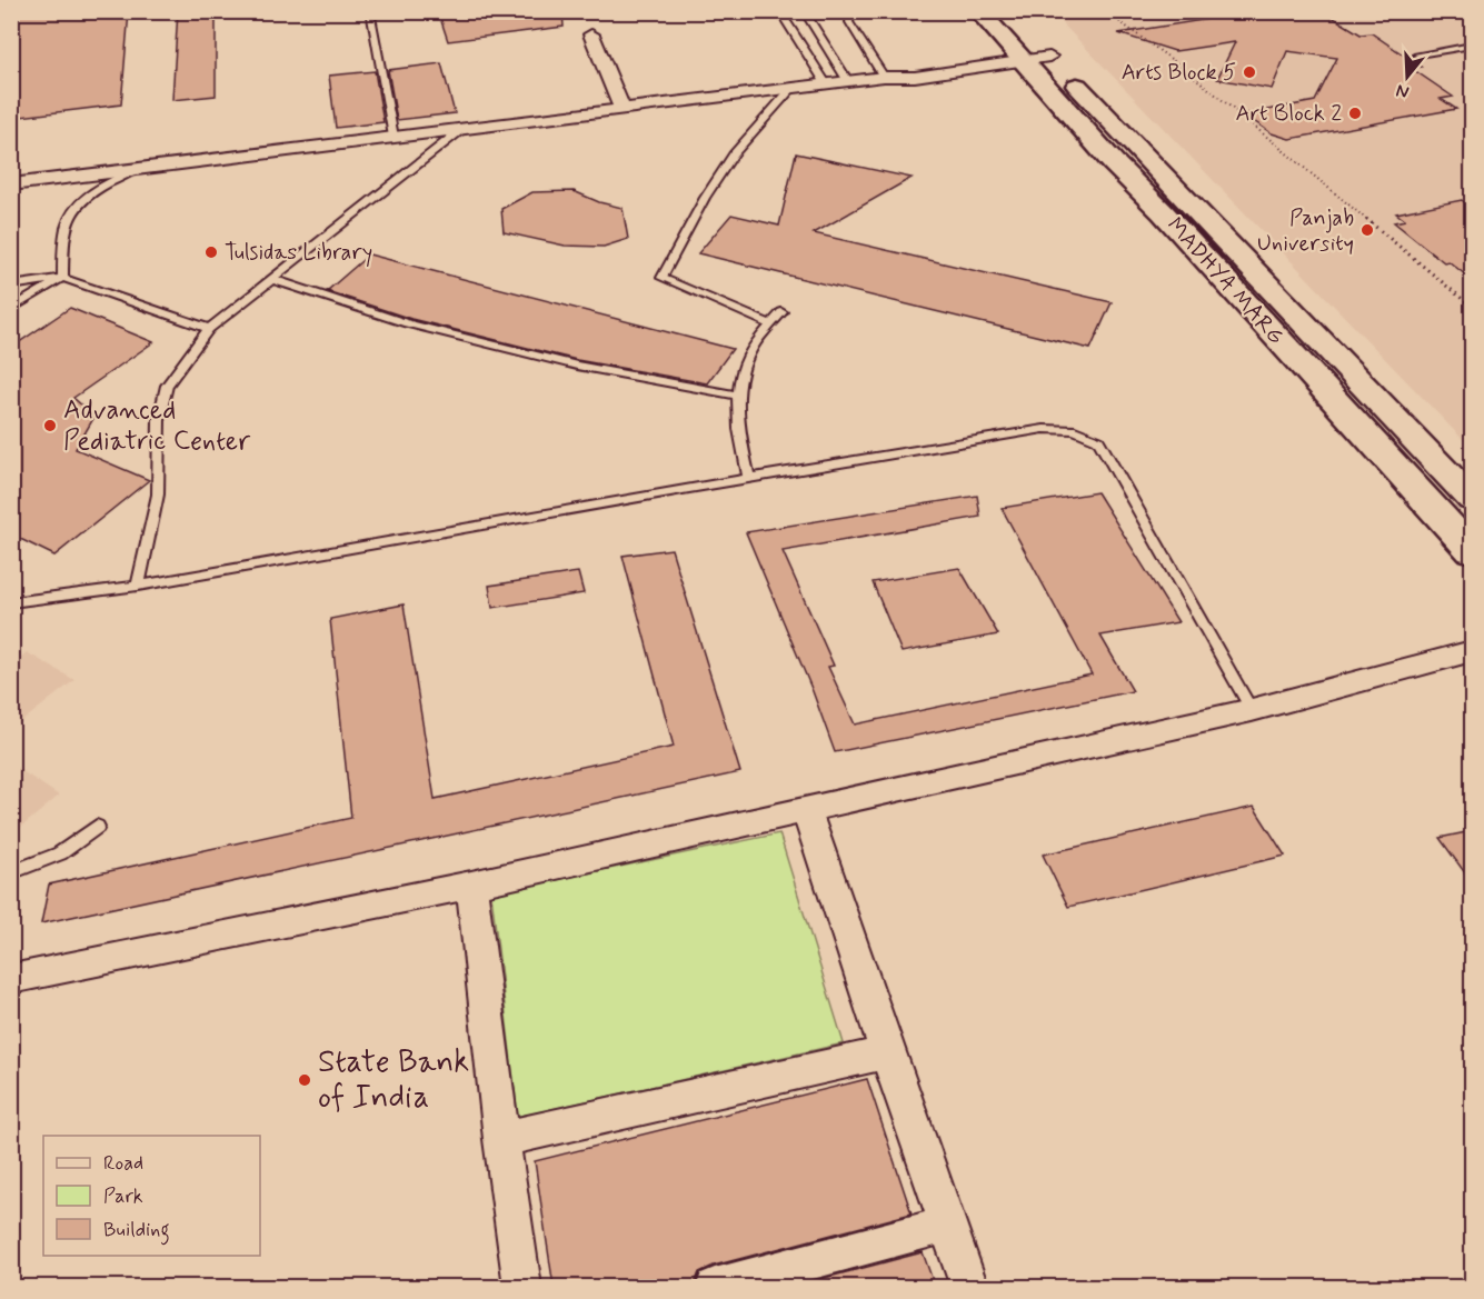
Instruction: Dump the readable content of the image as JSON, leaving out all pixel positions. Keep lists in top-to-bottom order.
{
  "streets": {
    "main road": ["MADHYA MARG"]
  },
  "places": [
    "Arts Block 5",
    "Art Block 2",
    "Panjab University",
    "Tulsidas Library",
    "Advanced Pediatric Center",
    "State Bank of India"
  ],
  "legend": ["Road", "Park", "Building"],
  "north": "bottom"
}
